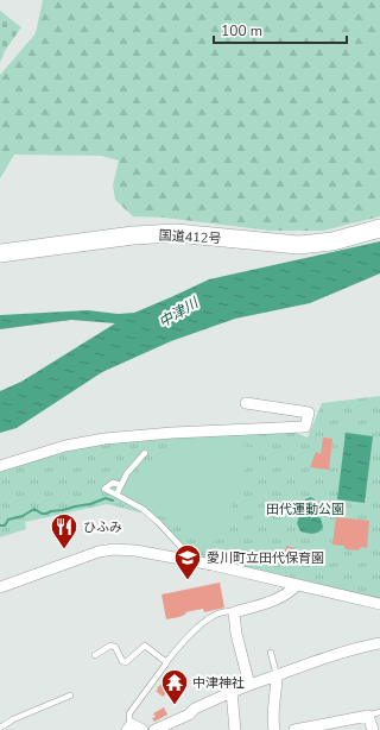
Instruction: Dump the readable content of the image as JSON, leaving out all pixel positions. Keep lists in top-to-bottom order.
{
  "streets": {
    "highway": ["国道412号"]
  },
  "water": ["中津川"],
  "parks": ["田代運動公園"],
  "places": {
    "restaurant": ["ひふみ"],
    "school or university": ["愛川町立田代保育園"],
    "temple": ["中津神社"]
  },
  "scale_bar": "100 m"
}
